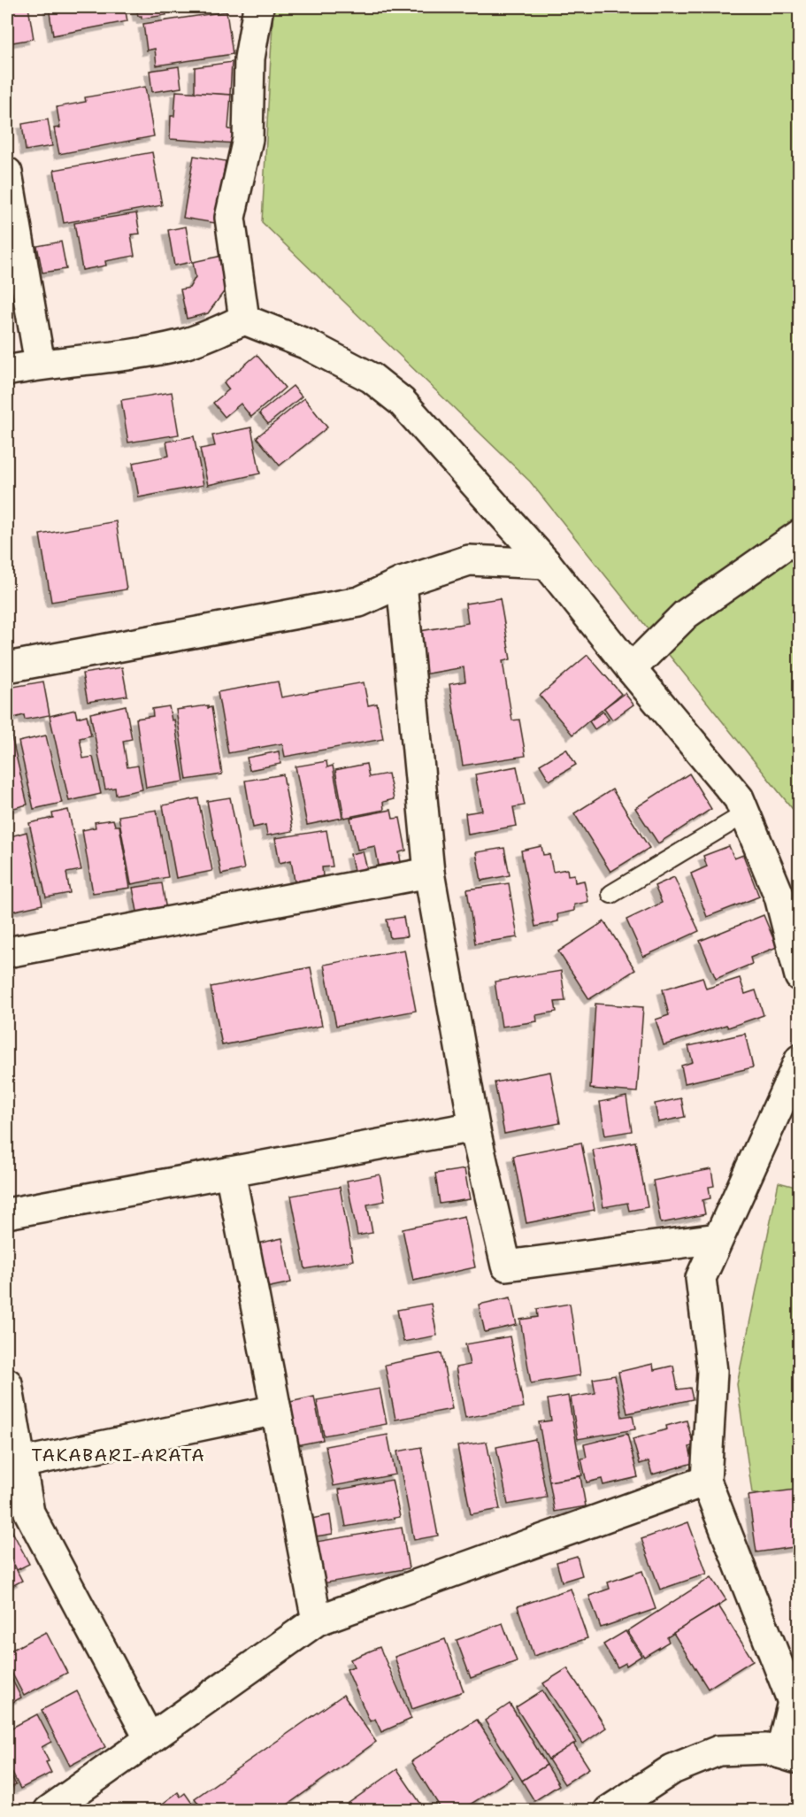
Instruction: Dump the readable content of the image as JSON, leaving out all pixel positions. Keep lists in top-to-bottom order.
{
  "districts": ["TAKABARI-ARATA"]
}
